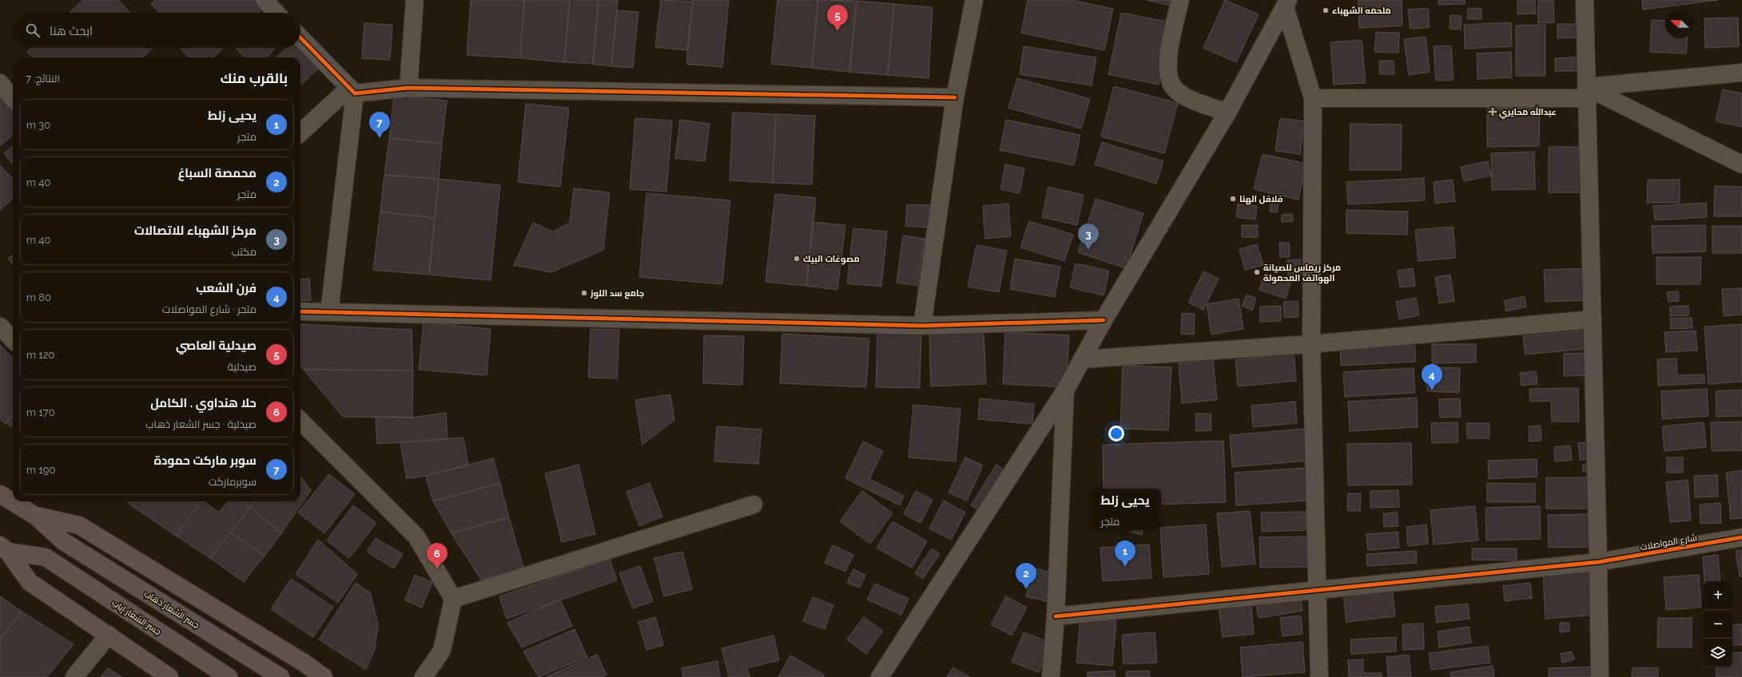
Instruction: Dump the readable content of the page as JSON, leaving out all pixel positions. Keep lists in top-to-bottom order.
{
  "streets": {
    "main road": ["جسر الشعار ذهاب", "جسر الشعار إياب"],
    "street": ["شارع المواصلات"]
  },
  "places": {
    "other": [
      "ملحمه الشهباء",
      "فلافل الهنا",
      "مصوغات البيك",
      "مركز ريماس للصيانة الهواتف المحمولة",
      "جامع سد اللوز"
    ],
    "health": ["عبدالله محايري"]
  },
  "north": "left",
  "page": {
    "pins": [
      "5",
      "7",
      "3",
      "4",
      "1",
      "6",
      "2"
    ],
    "search": "ابحث هنا",
    "heading": ["بالقرب منك", "النتائج: 7"],
    "list": [
      {
        "mark": "1",
        "name": "يحيى زلط",
        "note": "متجر",
        "value": "30 m"
      },
      {
        "mark": "2",
        "name": "محمصة السباغ",
        "note": "متجر",
        "value": "40 m"
      },
      {
        "mark": "3",
        "name": "مركز الشهباء للاتصالات",
        "note": "مكتب",
        "value": "40 m"
      },
      {
        "mark": "4",
        "name": "فرن الشعب",
        "note": "متجر · شارع المواصلات",
        "value": "80 m"
      },
      {
        "mark": "5",
        "name": "صيدلية العاصي",
        "note": "صيدلية",
        "value": "120 m"
      },
      {
        "mark": "6",
        "name": "حلا هنداوي . الكامل",
        "note": "صيدلية · جسر الشعار ذهاب",
        "value": "170 m"
      },
      {
        "mark": "7",
        "name": "سوبر ماركت حمودة",
        "note": "سوبرماركت",
        "value": "190 m"
      }
    ],
    "popup": ["يحيى زلط", "متجر"],
    "map_buttons": ["+", "−"]
  }
}
